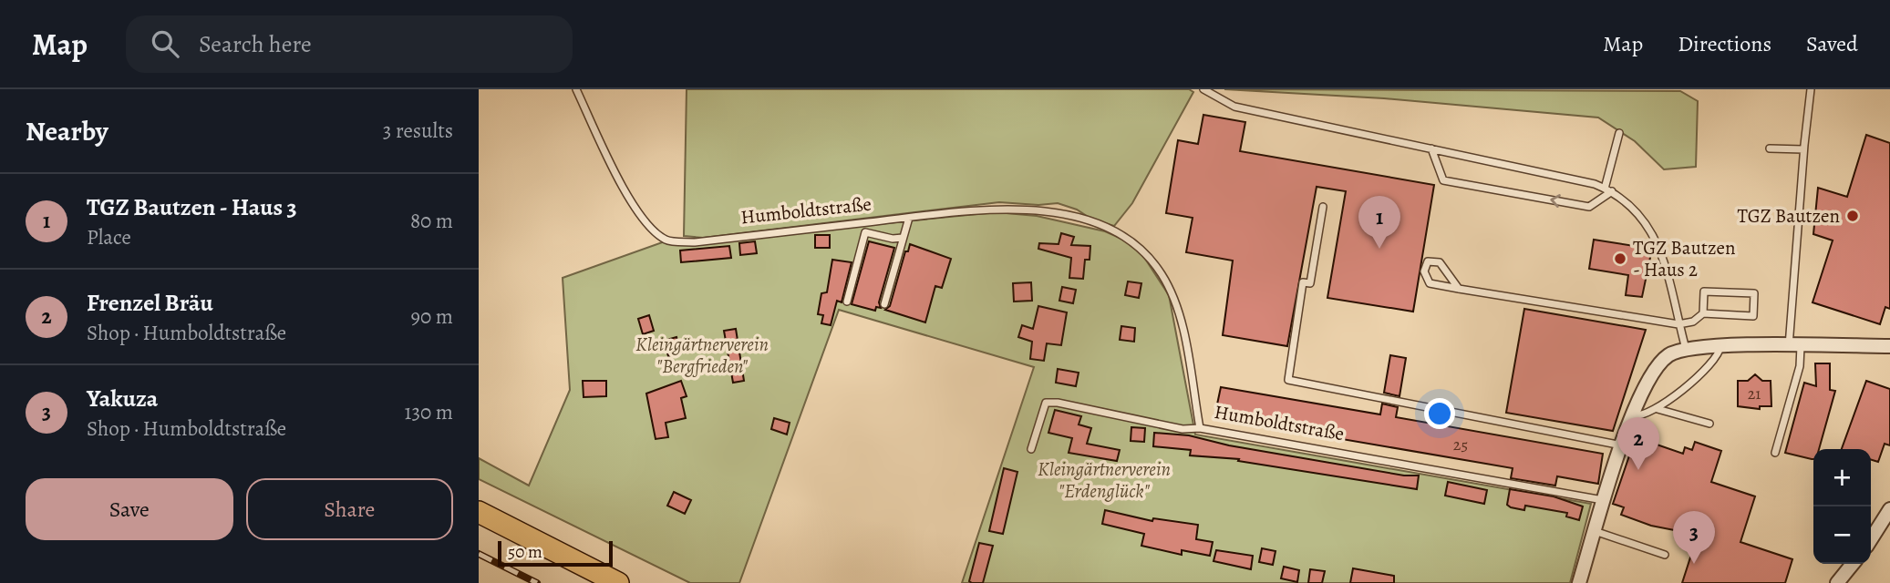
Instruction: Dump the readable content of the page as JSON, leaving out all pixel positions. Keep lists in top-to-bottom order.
{
  "streets": {
    "lane": ["Humboldtstraße"]
  },
  "parks": ["Kleingärtnerverein \"Bergfrieden\"", "Kleingärtnerverein \"Erdenglück\""],
  "places": ["TGZ Bautzen", "TGZ Bautzen - Haus 2"],
  "house_numbers": ["21", "25"],
  "scale_bar": "50 m",
  "page": {
    "header": "Map",
    "search": "Search here",
    "nav": ["Map", "Directions", "Saved"],
    "heading": ["Nearby", "3 results"],
    "list": [
      {
        "mark": "1",
        "name": "TGZ Bautzen - Haus 3",
        "note": "Place",
        "value": "80 m"
      },
      {
        "mark": "2",
        "name": "Frenzel Bräu",
        "note": "Shop · Humboldtstraße",
        "value": "90 m"
      },
      {
        "mark": "3",
        "name": "Yakuza",
        "note": "Shop · Humboldtstraße",
        "value": "130 m"
      }
    ],
    "pins": ["1", "2", "3"],
    "map_buttons": ["+", "−"],
    "buttons": ["Save", "Share"],
    "scale": "50 m"
  }
}
